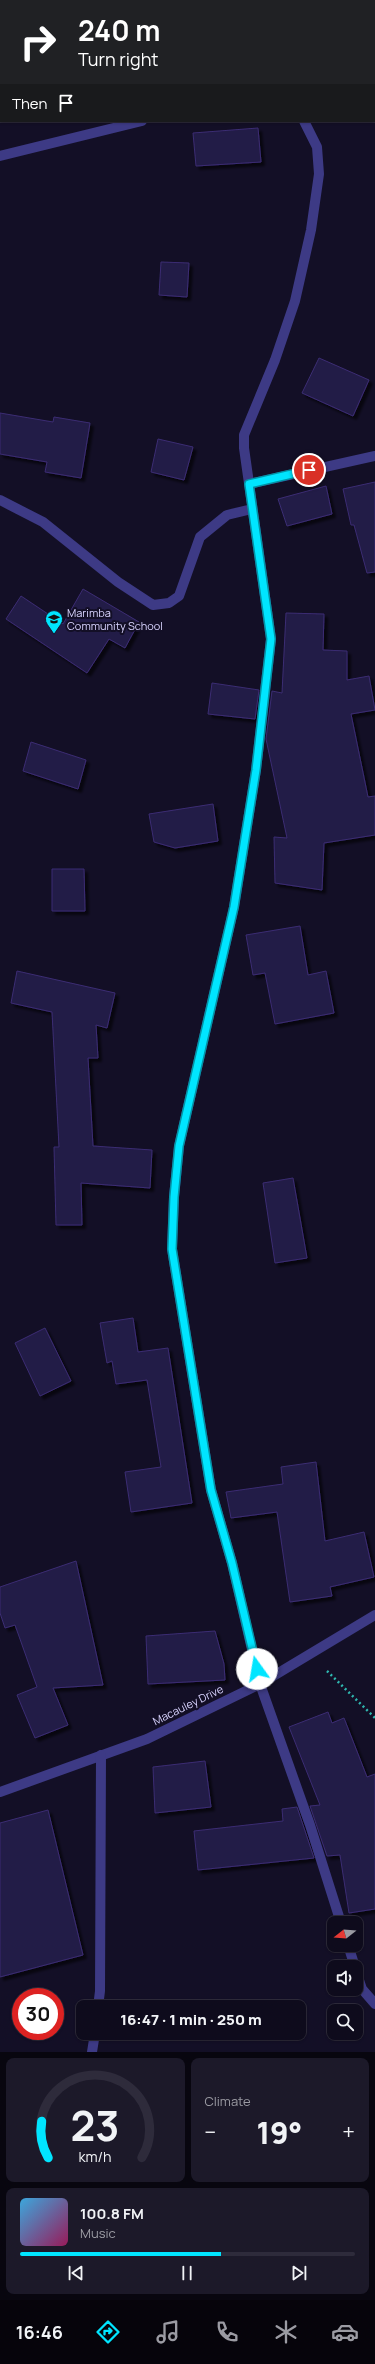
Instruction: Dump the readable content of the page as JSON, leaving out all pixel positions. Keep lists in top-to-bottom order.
{
  "streets": {
    "street": ["Macauley Drive"]
  },
  "places": {
    "school or university": ["Marimba Community School"]
  },
  "north": "left",
  "page": {
    "turn": ["240 m", "Turn right"],
    "then": "Then",
    "limit": "30",
    "trip": "16:47 · 1 min · 250 m",
    "tile": "Climate",
    "heat": ["−", "19°", "+"],
    "song": ["100.8 FM", "Music"],
    "tabs": "16:46",
    "gauge": ["23", "km/h"]
  }
}
